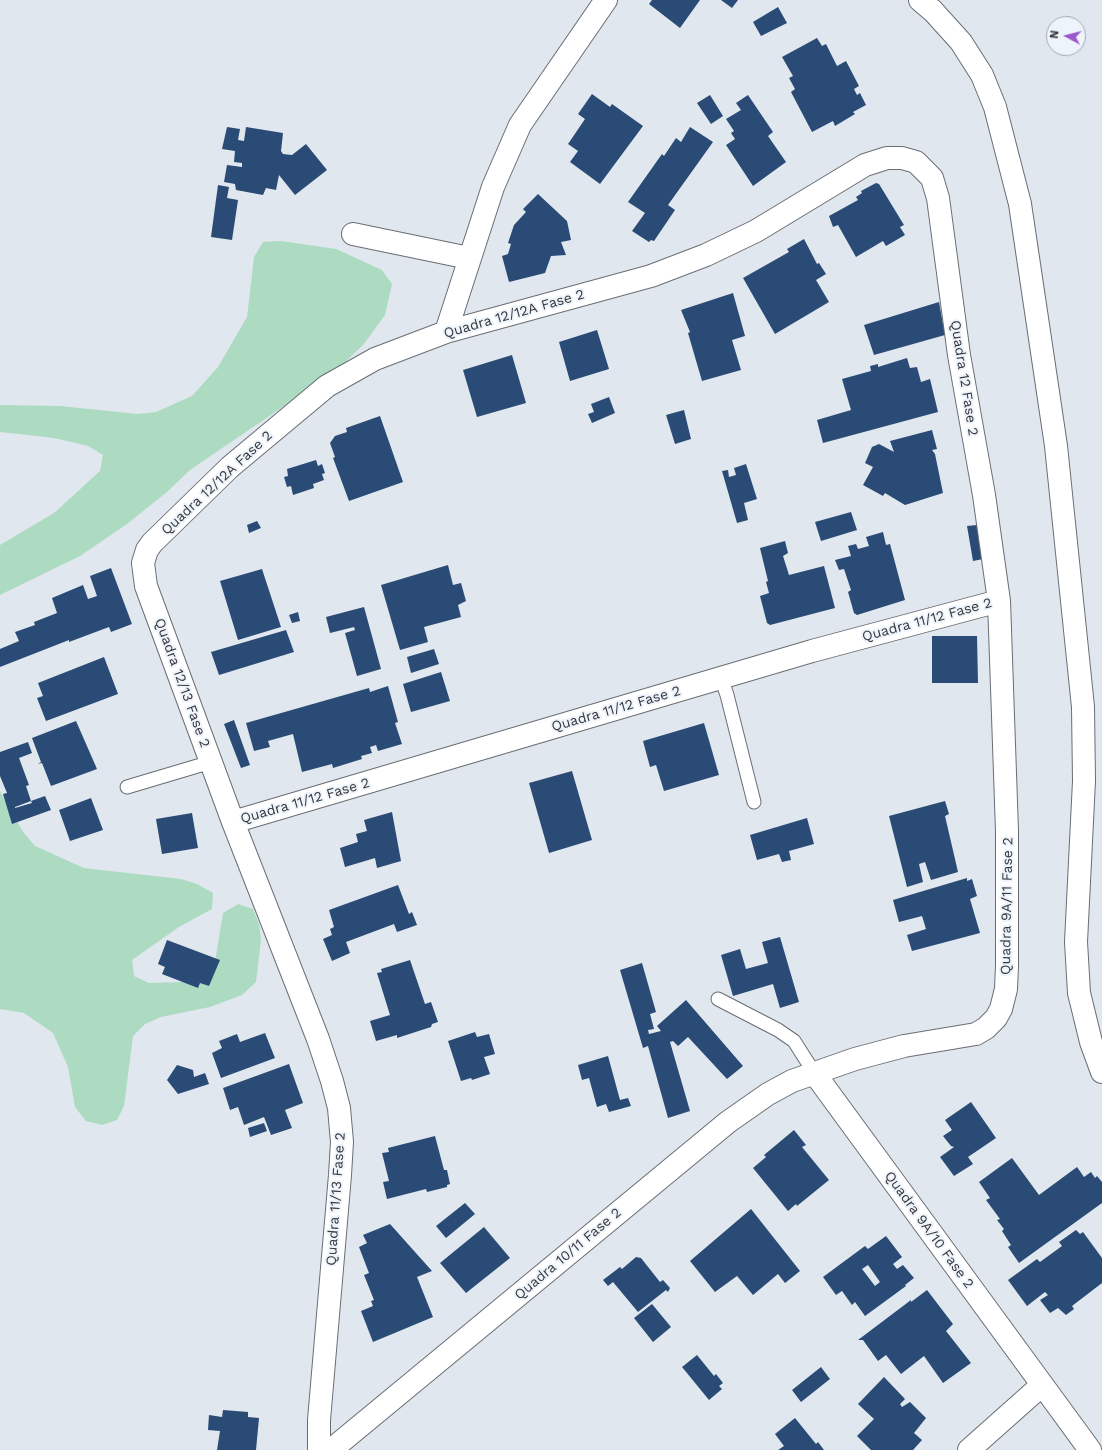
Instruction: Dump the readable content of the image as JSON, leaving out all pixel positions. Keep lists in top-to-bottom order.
{
  "streets": {
    "street": [
      "Quadra 12/12A Fase 2",
      "Quadra 12 Fase 2",
      "Quadra 11/12 Fase 2",
      "Quadra 12/13 Fase 2",
      "Quadra 9A/11 Fase 2",
      "Quadra 11/13 Fase 2",
      "Quadra 9A/10 Fase 2",
      "Quadra 10/11 Fase 2"
    ]
  },
  "crossings": [
    ["Quadra 12/12A Fase 2", "Quadra 12 Fase 2"],
    ["Quadra 12/12A Fase 2", "Quadra 12/13 Fase 2"],
    ["Quadra 12 Fase 2", "Quadra 11/12 Fase 2"],
    ["Quadra 12 Fase 2", "Quadra 9A/11 Fase 2"],
    ["Quadra 11/12 Fase 2", "Quadra 12/13 Fase 2"],
    ["Quadra 11/12 Fase 2", "Quadra 9A/11 Fase 2"],
    ["Quadra 11/12 Fase 2", "Quadra 11/13 Fase 2"],
    ["Quadra 12/13 Fase 2", "Quadra 11/13 Fase 2"],
    ["Quadra 9A/11 Fase 2", "Quadra 9A/10 Fase 2"],
    ["Quadra 9A/11 Fase 2", "Quadra 10/11 Fase 2"],
    ["Quadra 9A/10 Fase 2", "Quadra 10/11 Fase 2"]
  ],
  "north": "left"
}
